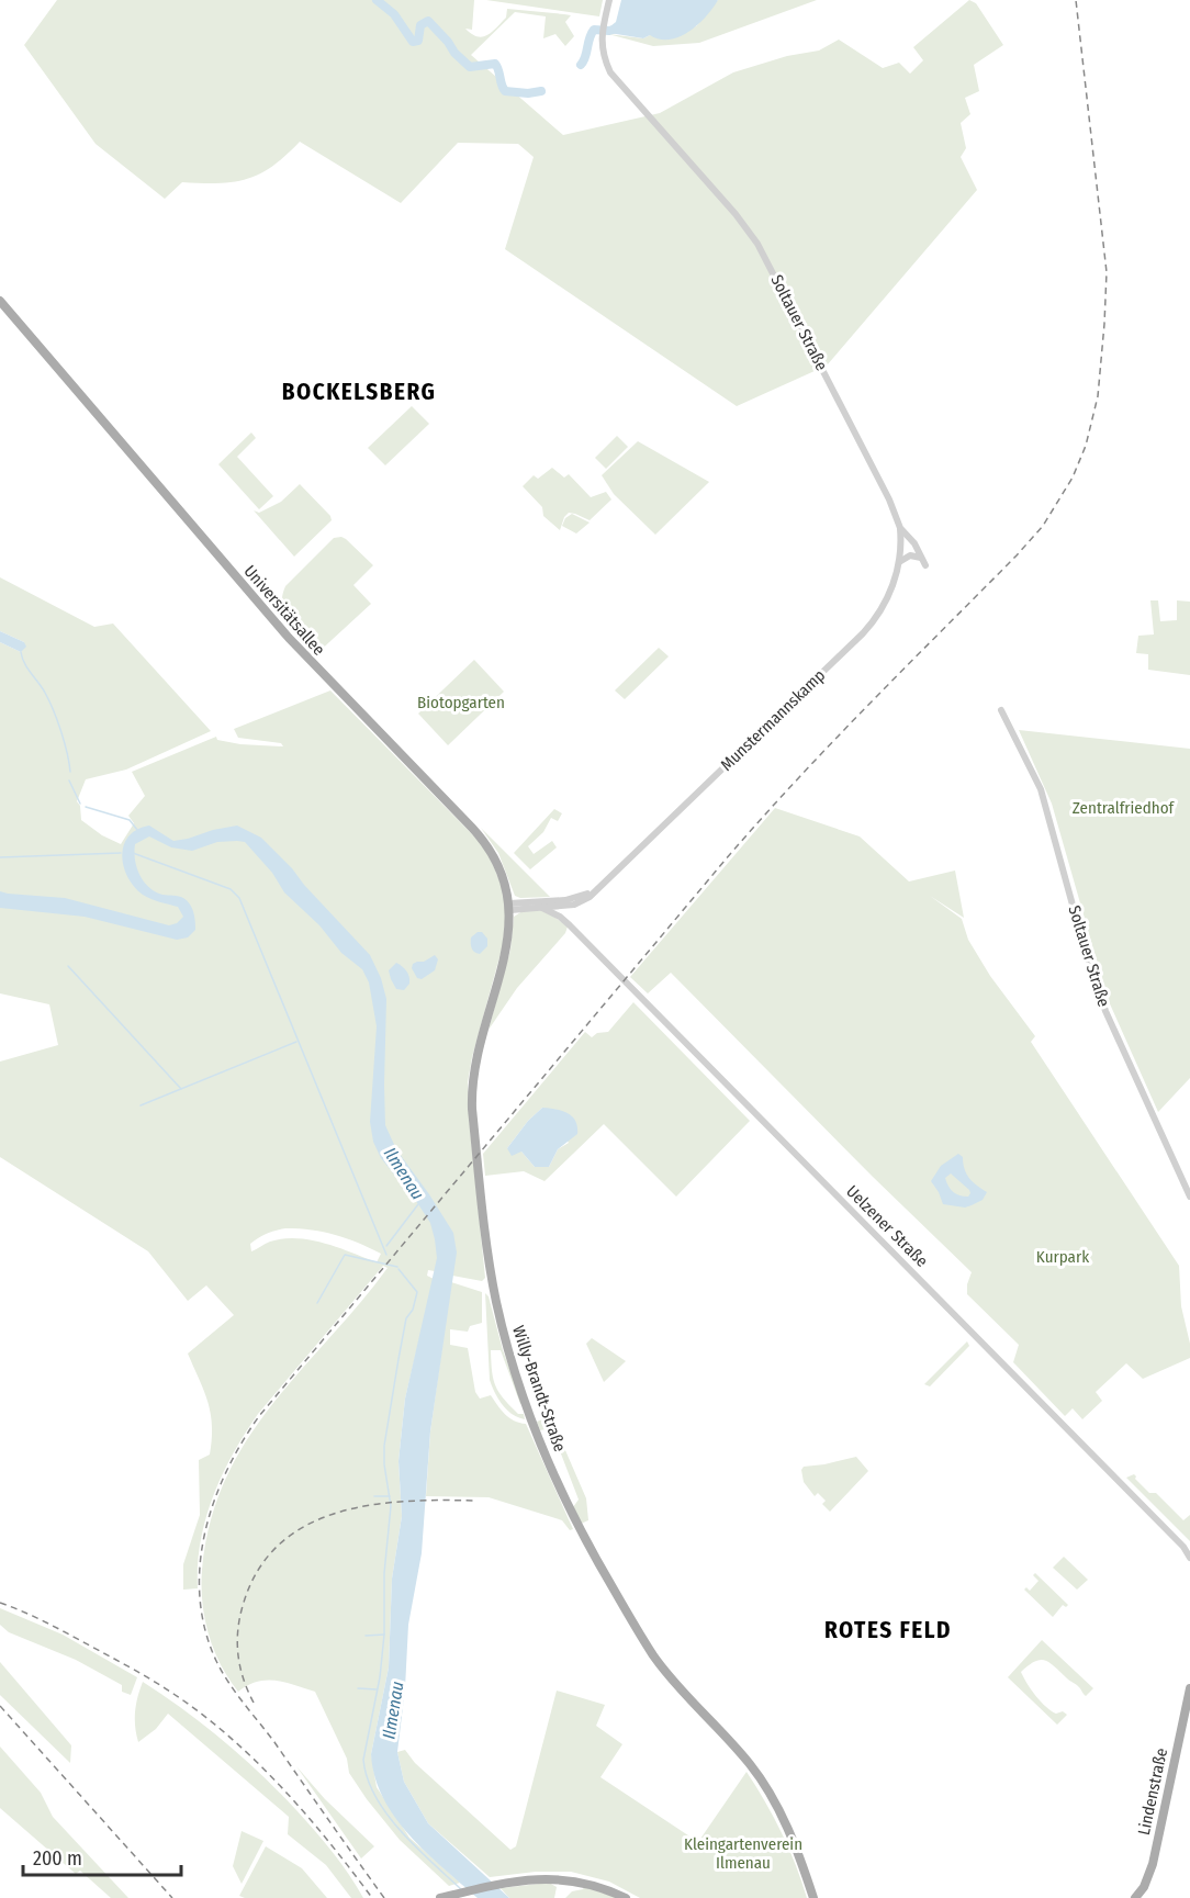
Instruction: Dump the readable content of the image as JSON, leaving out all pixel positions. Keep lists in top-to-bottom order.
{
  "streets": {
    "main road": ["Universitätsallee", "Willy-Brandt-Straße", "Lindenstraße"],
    "street": ["Soltauer Straße", "Munstermannskamp", "Uelzener Straße"]
  },
  "crossings": [
    ["Soltauer Straße", "Munstermannskamp"],
    ["Universitätsallee", "Willy-Brandt-Straße"],
    ["Munstermannskamp", "Uelzener Straße"],
    ["Munstermannskamp", "Willy-Brandt-Straße"]
  ],
  "districts": ["BOCKELSBERG", "ROTES FELD"],
  "water": ["Ilmenau"],
  "parks": [
    "Biotopgarten",
    "Zentralfriedhof",
    "Kurpark",
    "Kleingartenverein Ilmenau"
  ],
  "scale_bar": "200 m"
}
